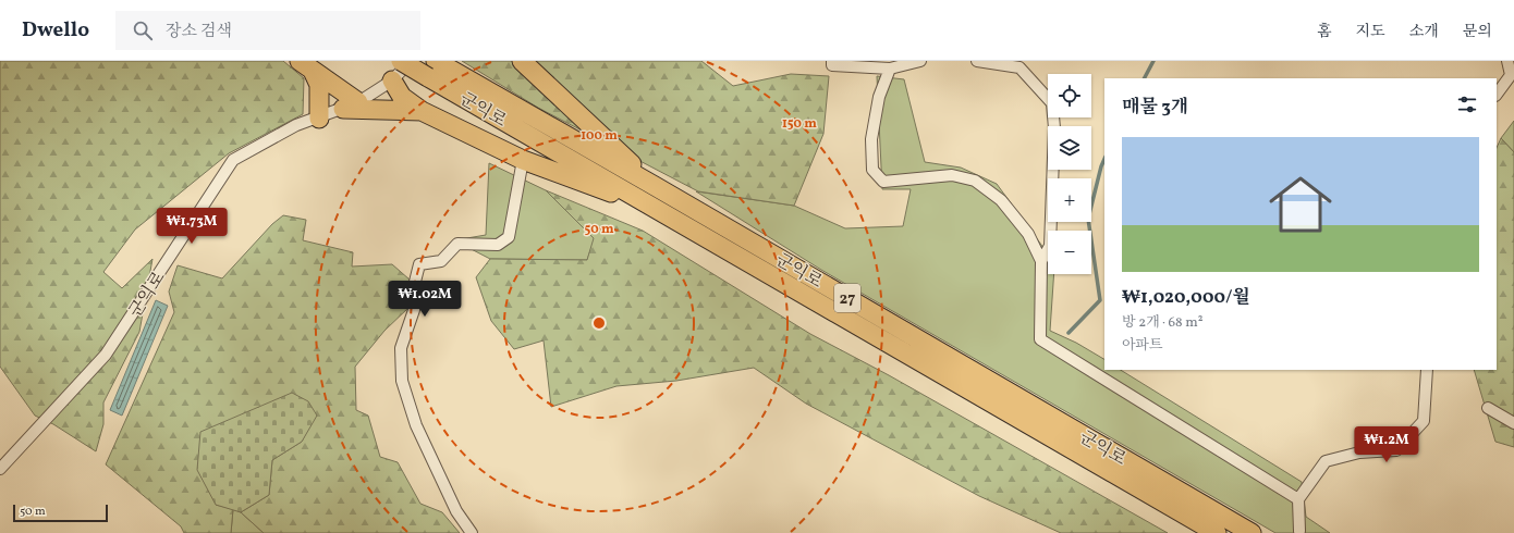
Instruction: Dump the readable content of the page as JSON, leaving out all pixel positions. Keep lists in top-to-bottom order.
{
  "streets": {
    "highway": ["군익로", "27"]
  },
  "scale_bar": "50 m",
  "page": {
    "header": "Dwello",
    "search": "장소 검색",
    "nav": [
      "홈",
      "지도",
      "소개",
      "문의"
    ],
    "map_buttons": ["+", "−"],
    "heading": "매물 3개",
    "list": [
      {
        "name": "₩1,020,000/월",
        "note": "방 2개 · 68 m² · 아파트"
      }
    ],
    "price": ["₩1.73M", "₩1.02M", "₩1.2M"],
    "scale": "50 m"
  },
  "rings": ["150 m", "100 m", "50 m"]
}
